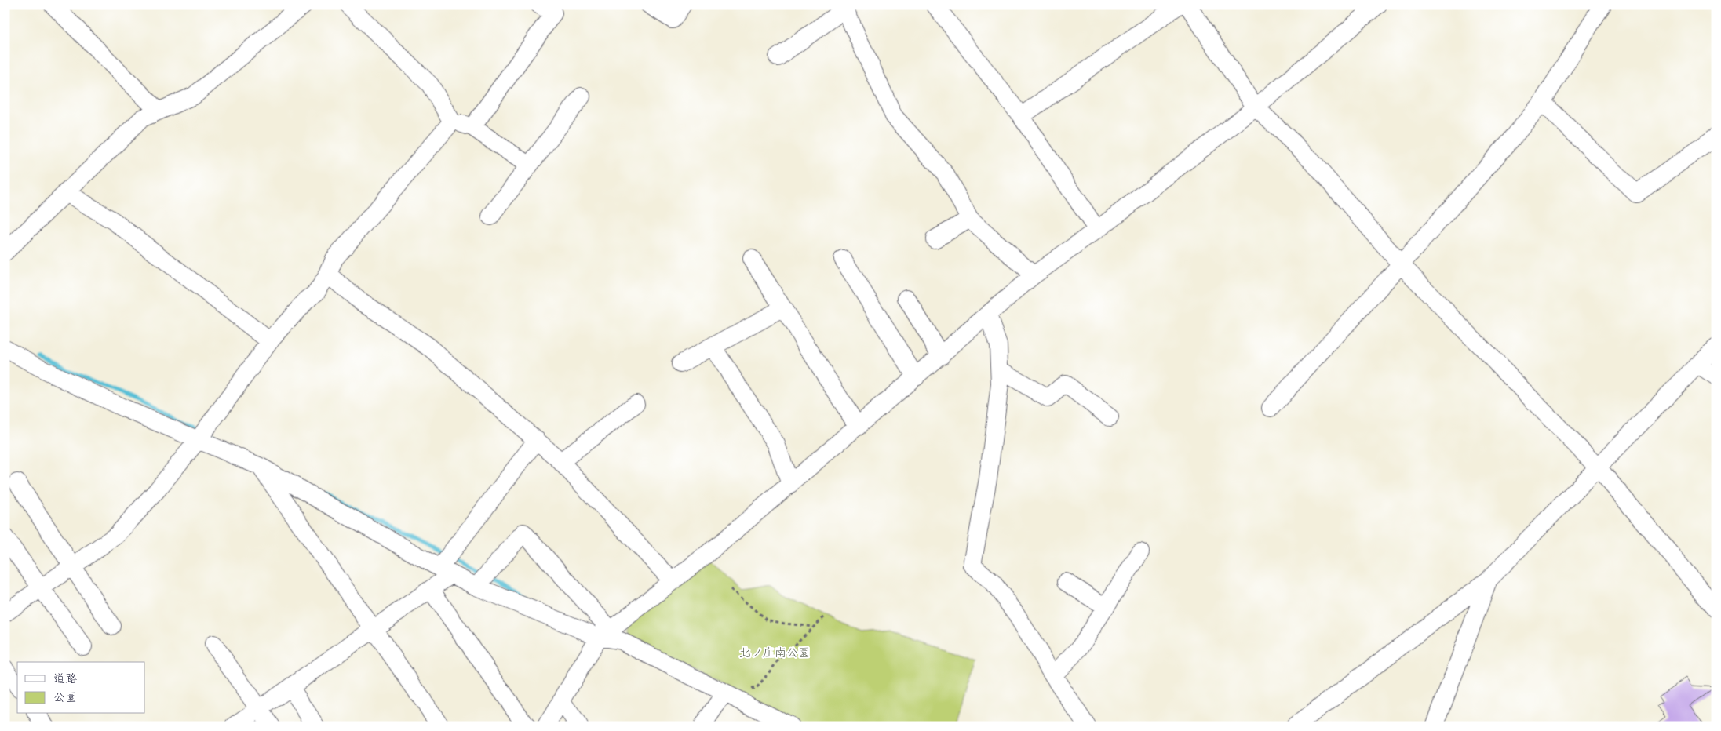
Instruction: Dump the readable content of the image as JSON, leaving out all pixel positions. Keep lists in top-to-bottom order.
{
  "parks": ["北ノ庄南公園"],
  "legend": ["道路", "公園"]
}
